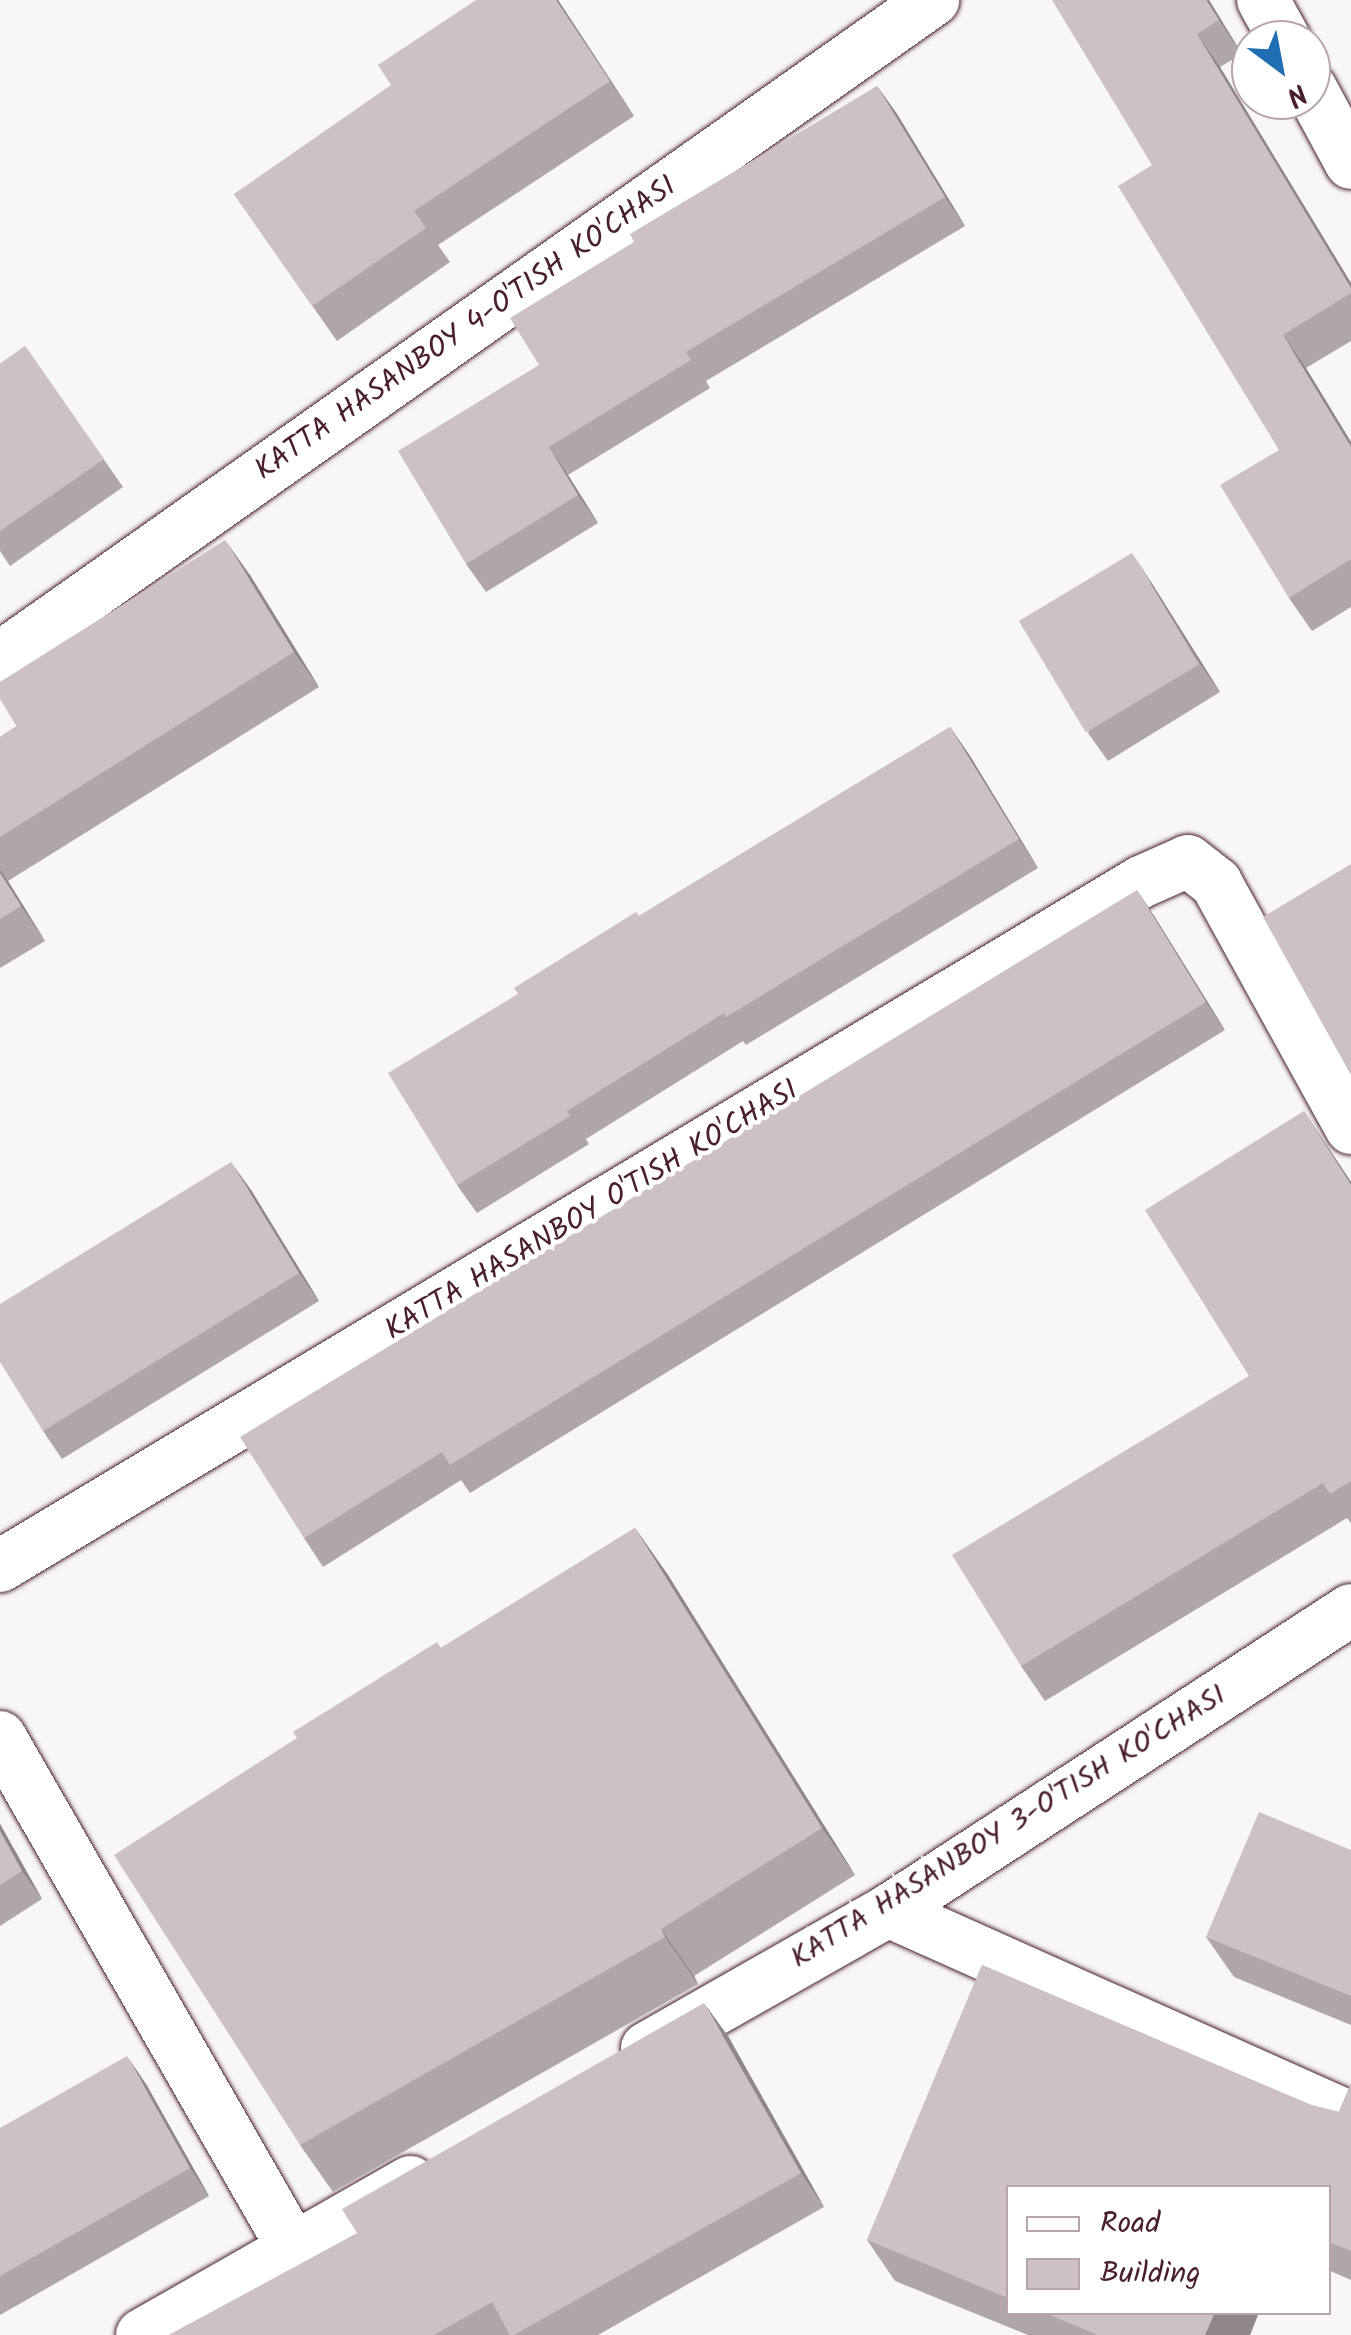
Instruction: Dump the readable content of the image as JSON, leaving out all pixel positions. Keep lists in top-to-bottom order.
{
  "streets": {
    "street": ["KATTA HASANBOY 4-O'TISH KO'CHASI", "KATTA HASANBOY O'TISH KO'CHASI", "KATTA HASANBOY 3-O'TISH KO'CHASI"]
  },
  "legend": ["Road", "Building"],
  "north": "bottom right"
}
